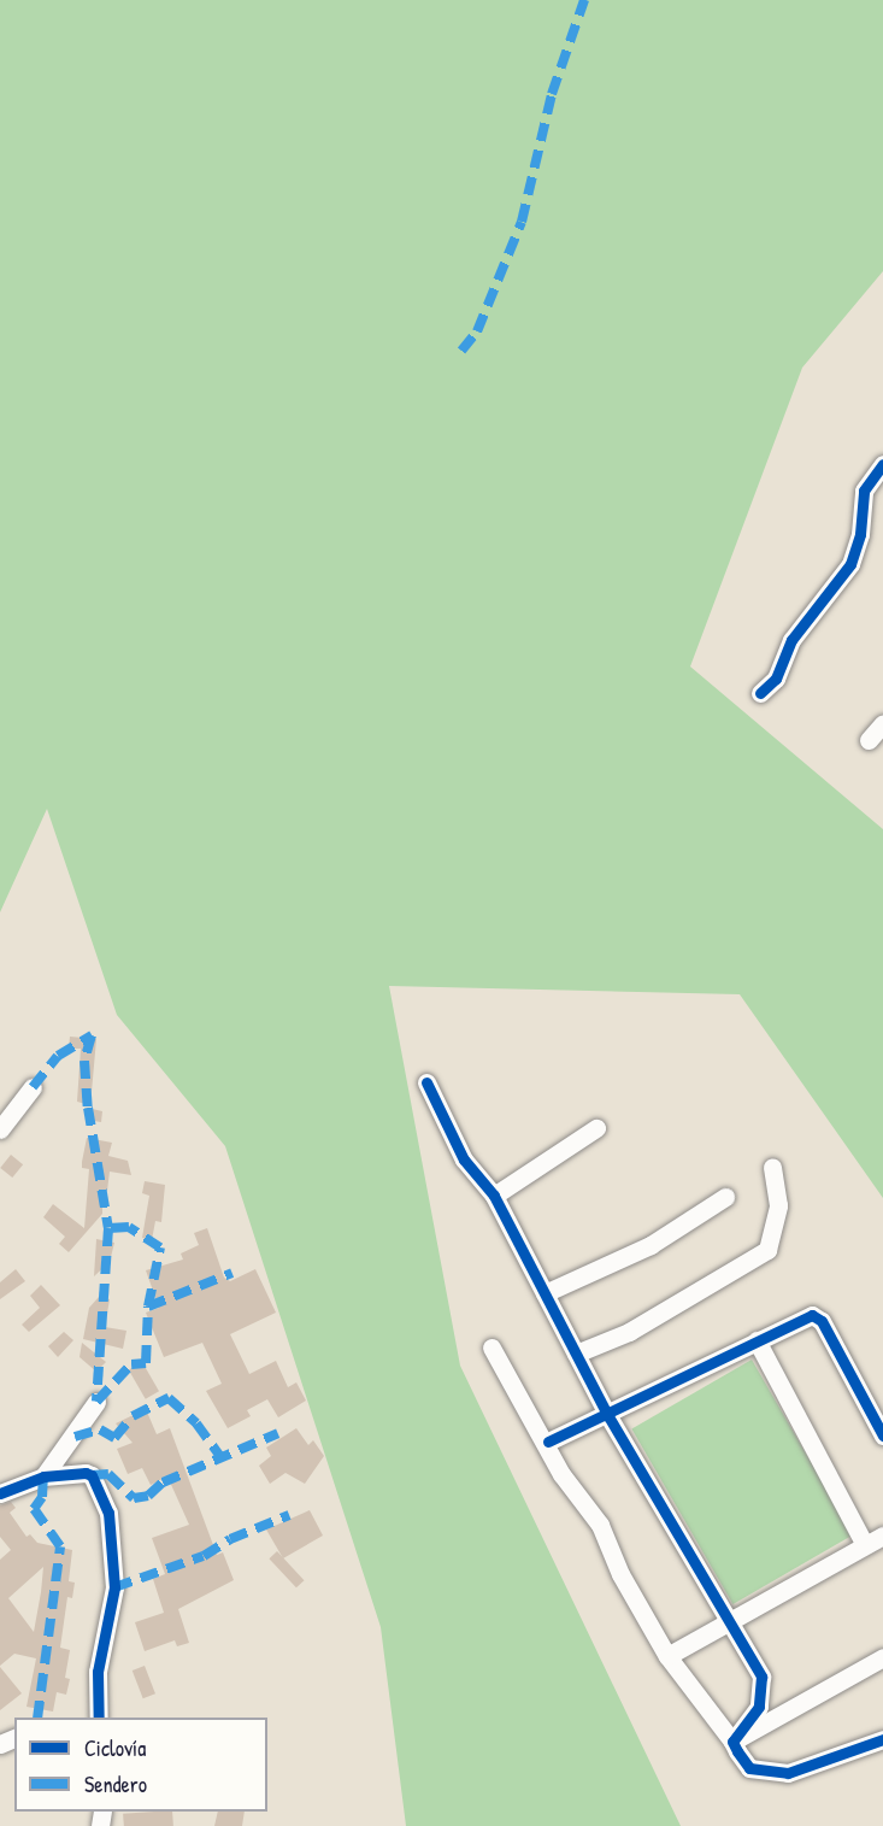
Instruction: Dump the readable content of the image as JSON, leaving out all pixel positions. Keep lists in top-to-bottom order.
{
  "legend": ["Ciclovía", "Sendero"]
}
